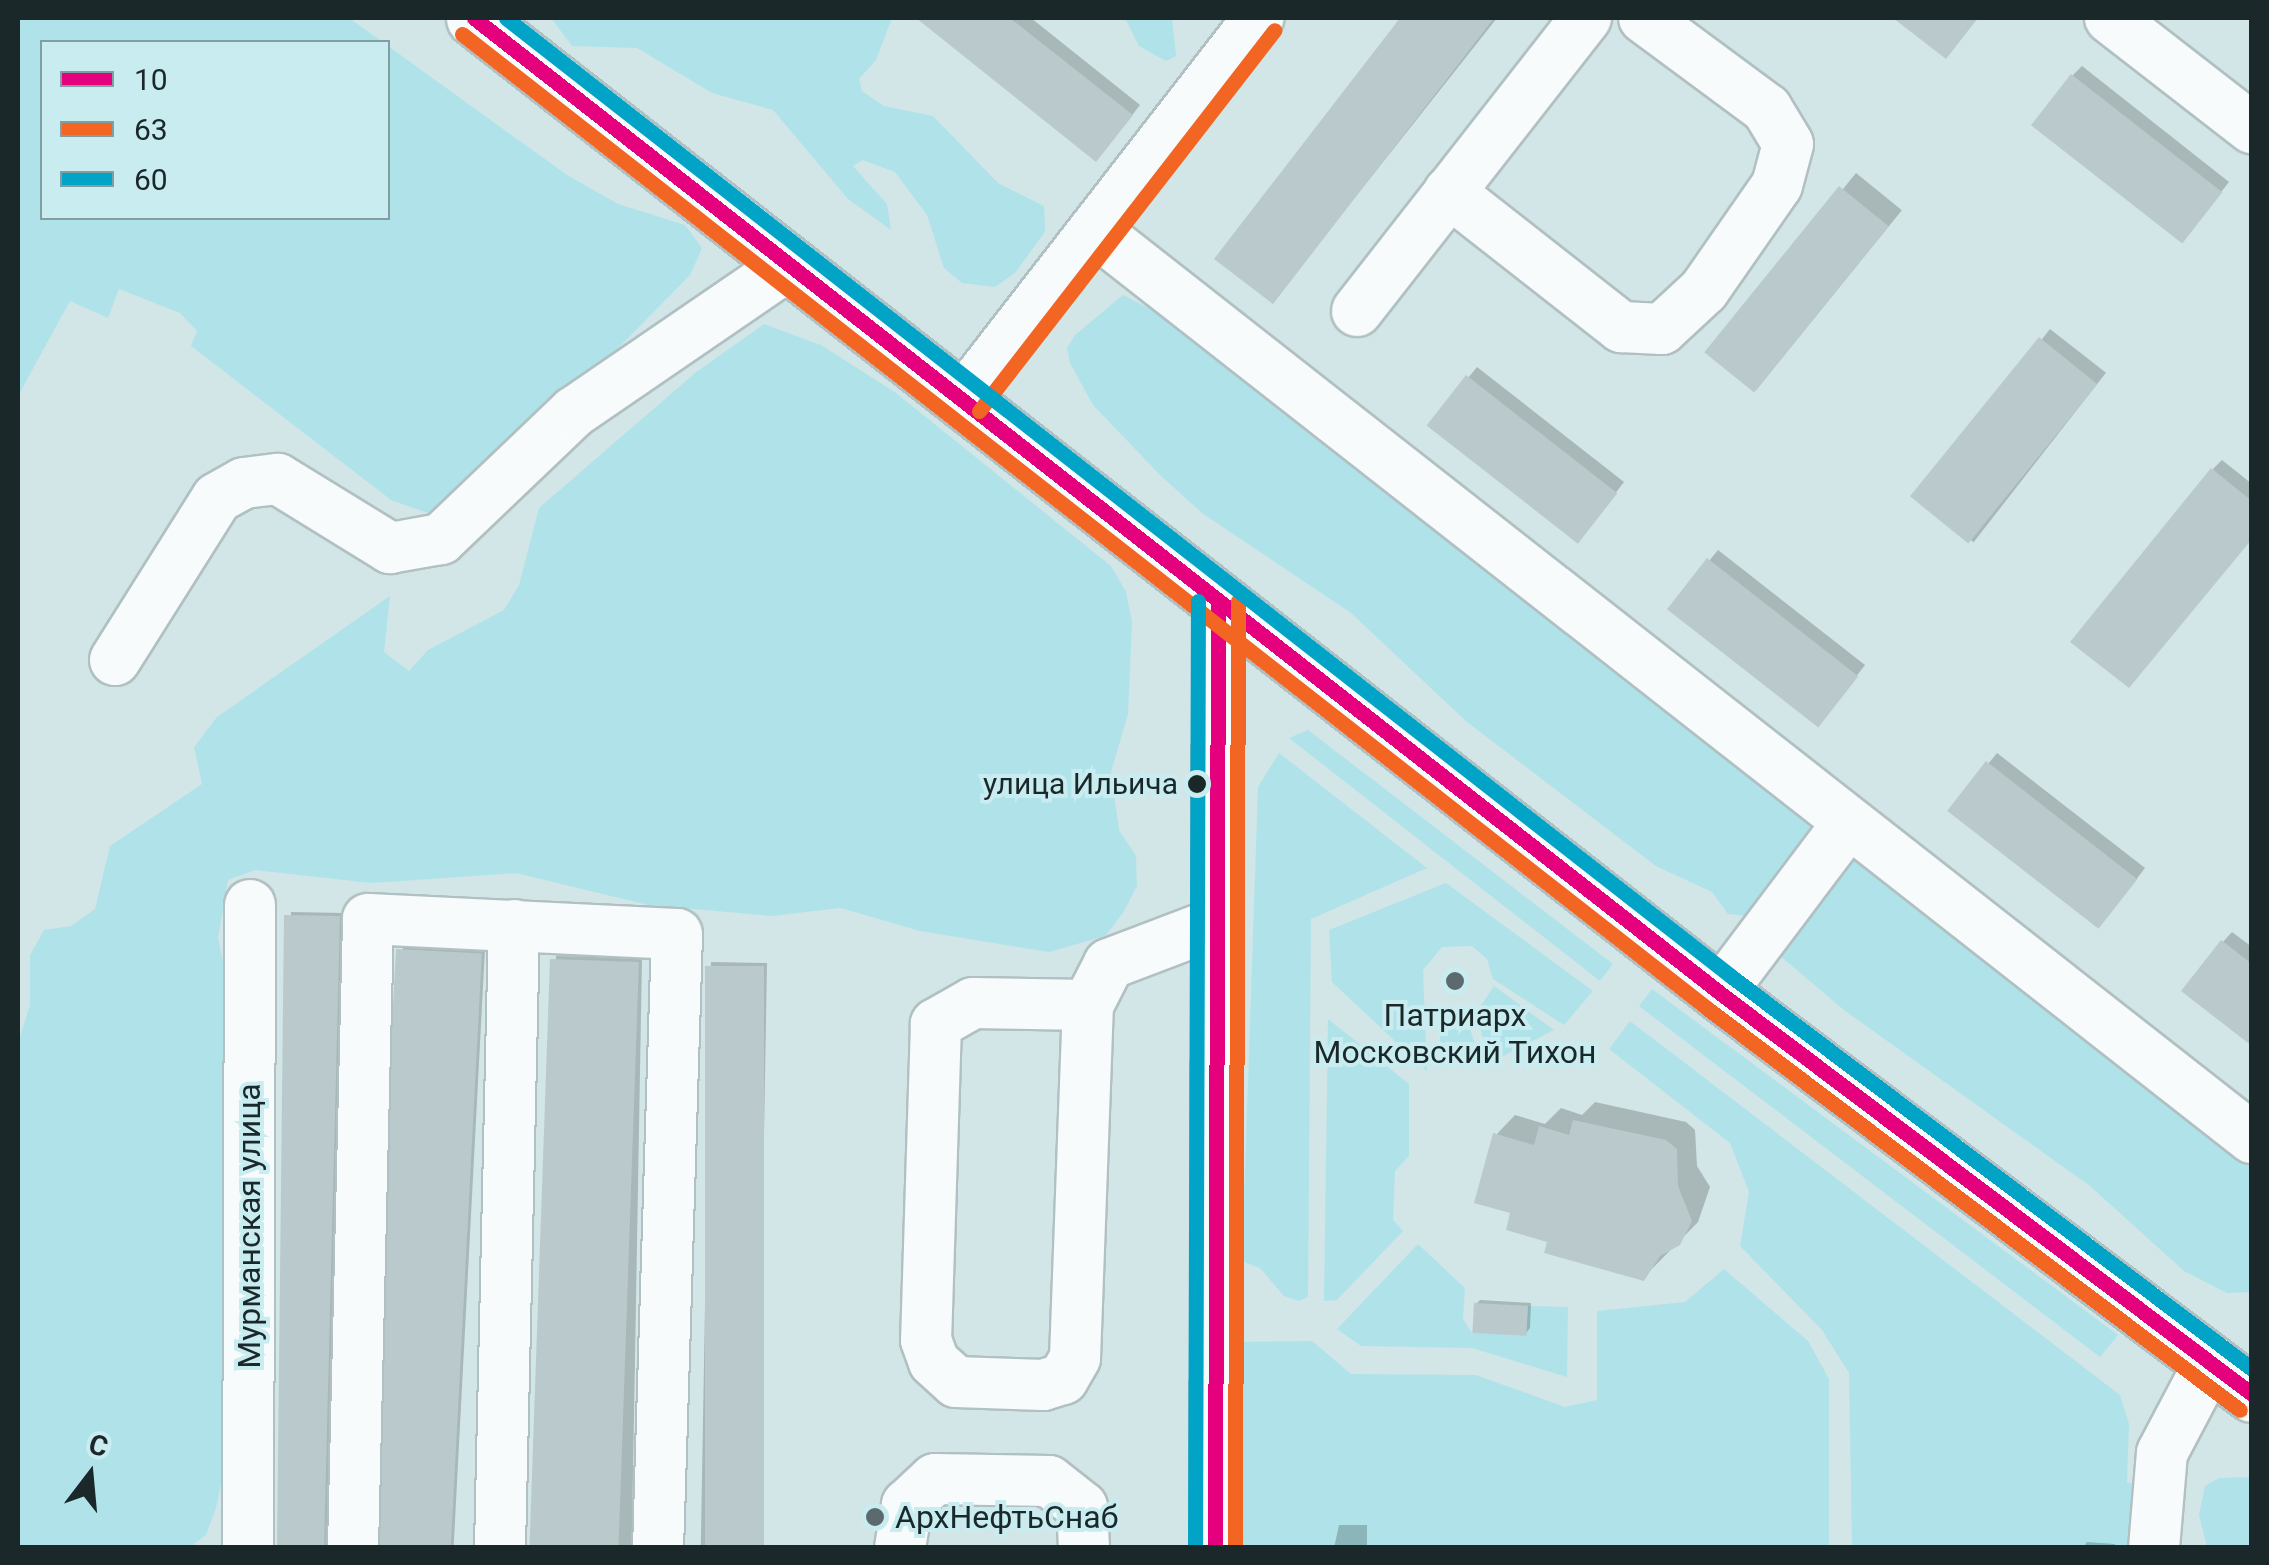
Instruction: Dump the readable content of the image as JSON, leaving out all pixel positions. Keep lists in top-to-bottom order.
{
  "streets": {
    "street": ["Мурманская улица"]
  },
  "places": ["улица Ильича", "Патриарх Московский Тихон", "АрхНефтьСнаб"],
  "lines": ["transit line 10", "transit line 60", "transit line 63"],
  "legend": ["10", "63", "60"],
  "north": "top"
}
